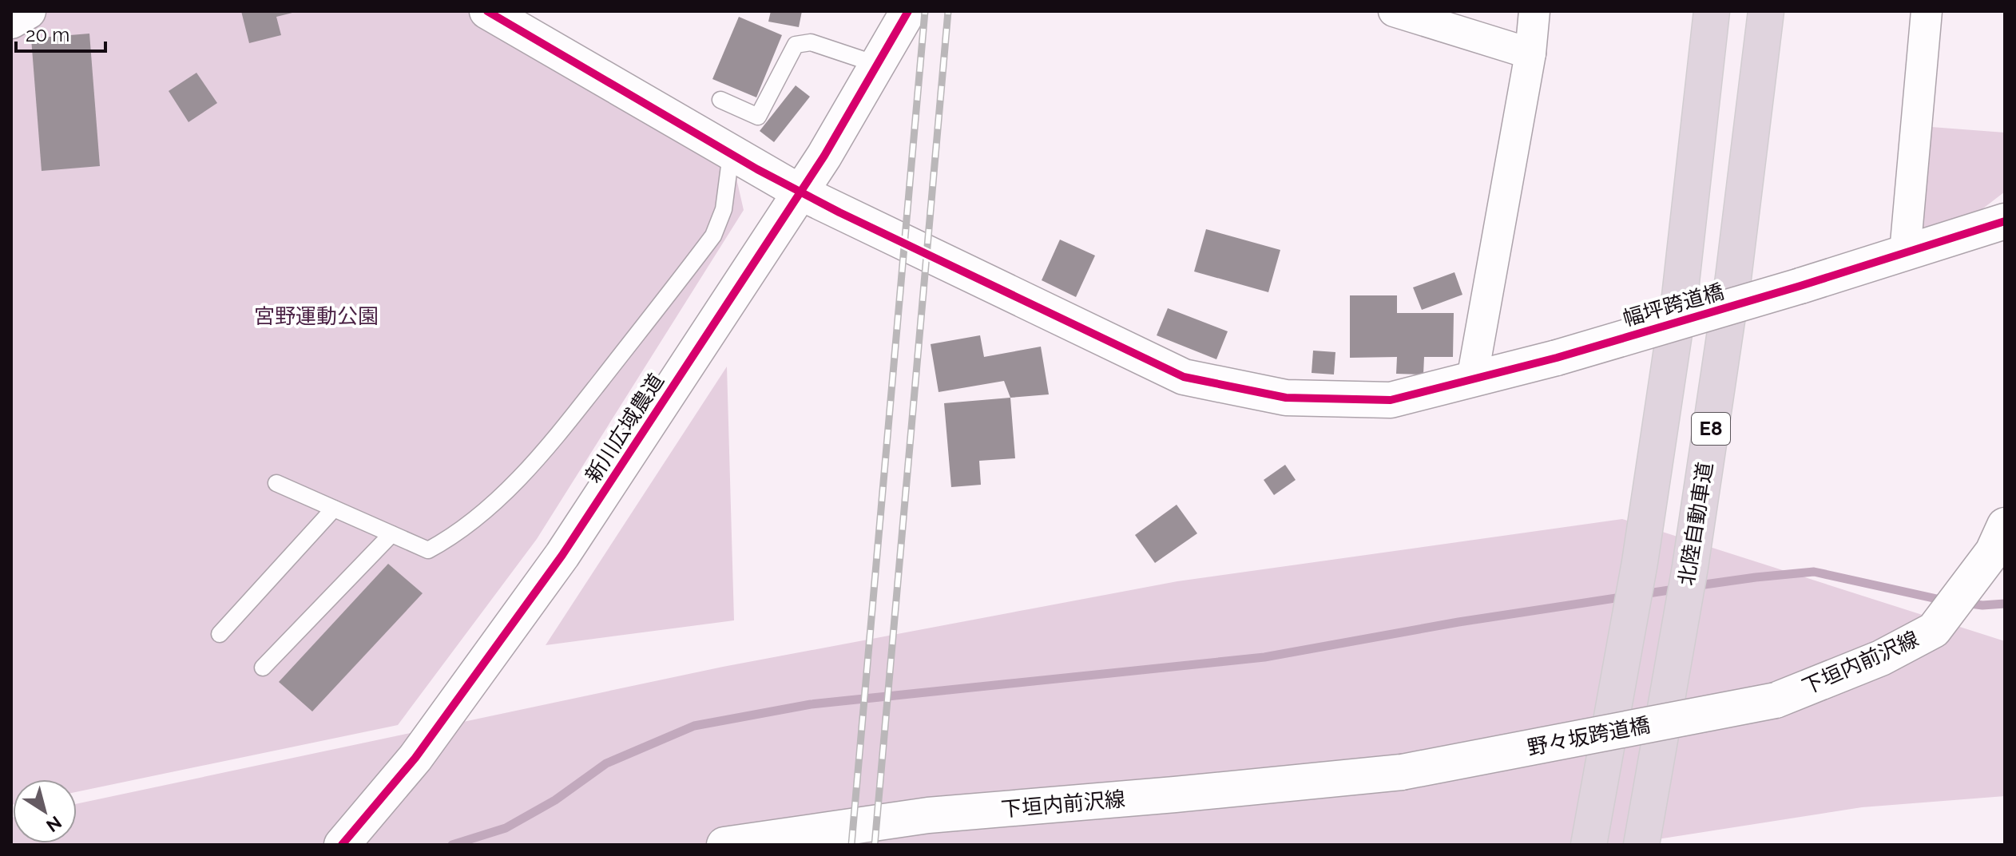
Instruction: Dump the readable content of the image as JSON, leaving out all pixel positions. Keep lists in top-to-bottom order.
{
  "streets": {
    "highway": ["E8", "北陸自動車道"],
    "street": [
      "幅坪跨道橋",
      "新川広域農道",
      "下垣内前沢線",
      "野々坂跨道橋"
    ]
  },
  "crossings": [
    ["幅坪跨道橋", "新川広域農道"],
    ["下垣内前沢線", "野々坂跨道橋"]
  ],
  "parks": ["宮野運動公園"],
  "scale_bar": "20 m",
  "north": "bottom right"
}
